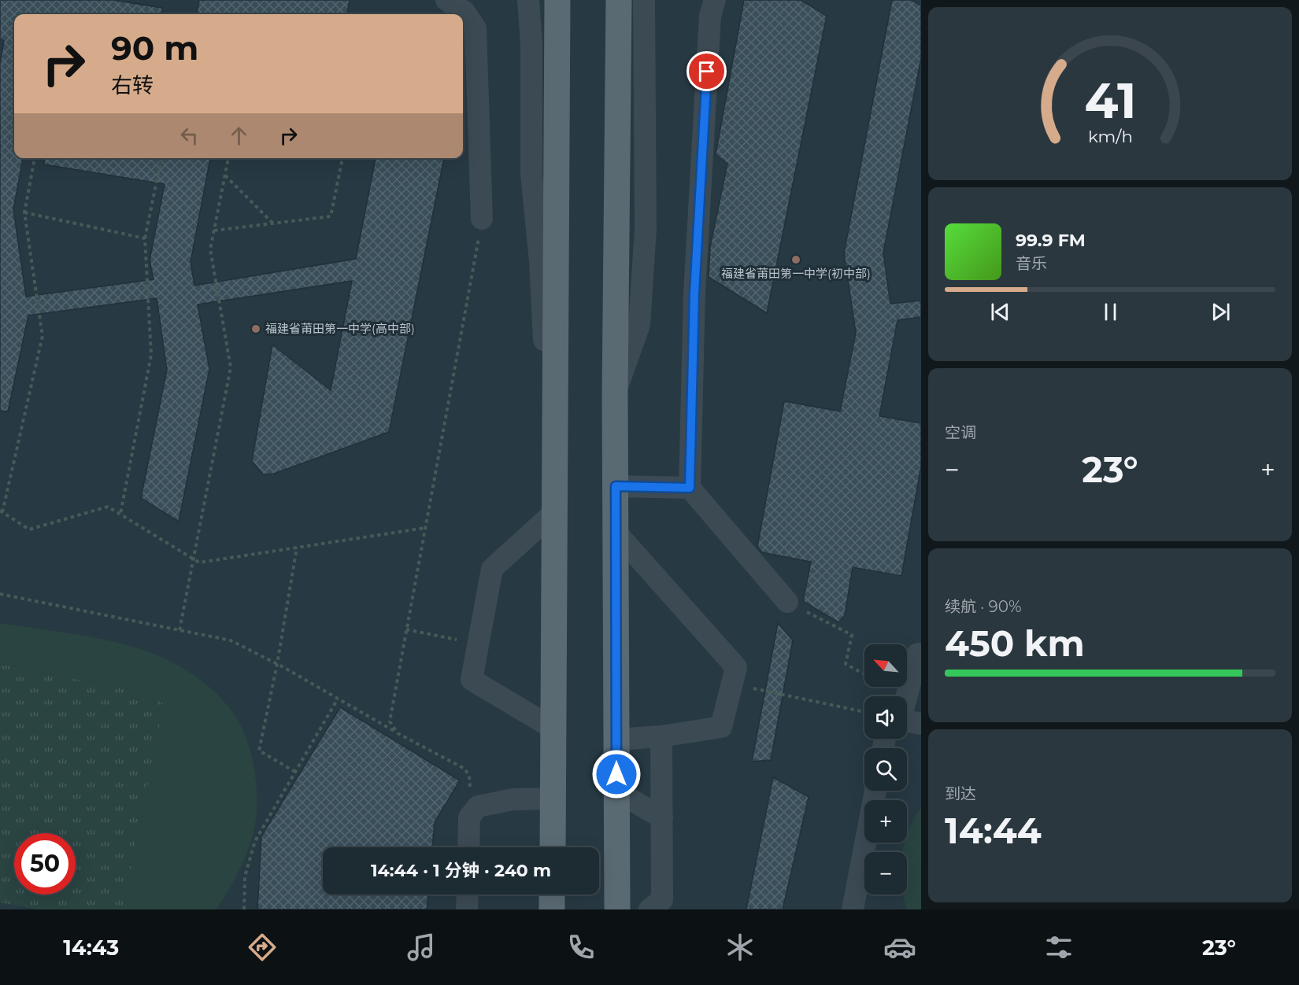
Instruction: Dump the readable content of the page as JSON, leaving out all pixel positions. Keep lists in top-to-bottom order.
{
  "places": ["福建省莆田第一中学(初中部)", "福建省莆田第一中学(高中部)"],
  "north": "top left",
  "page": {
    "turn": ["90 m", "右转"],
    "song": ["99.9 FM", "音乐"],
    "tile": [
      "空调",
      ["续航 · 90%", "450 km"],
      ["到达", "14:44"]
    ],
    "heat": ["−", "23°", "+"],
    "map_buttons": ["+", "−"],
    "limit": "50",
    "trip": "14:44 · 1 分钟 · 240 m",
    "tabs": ["14:43", "23°"],
    "gauge": ["41", "km/h"]
  }
}
